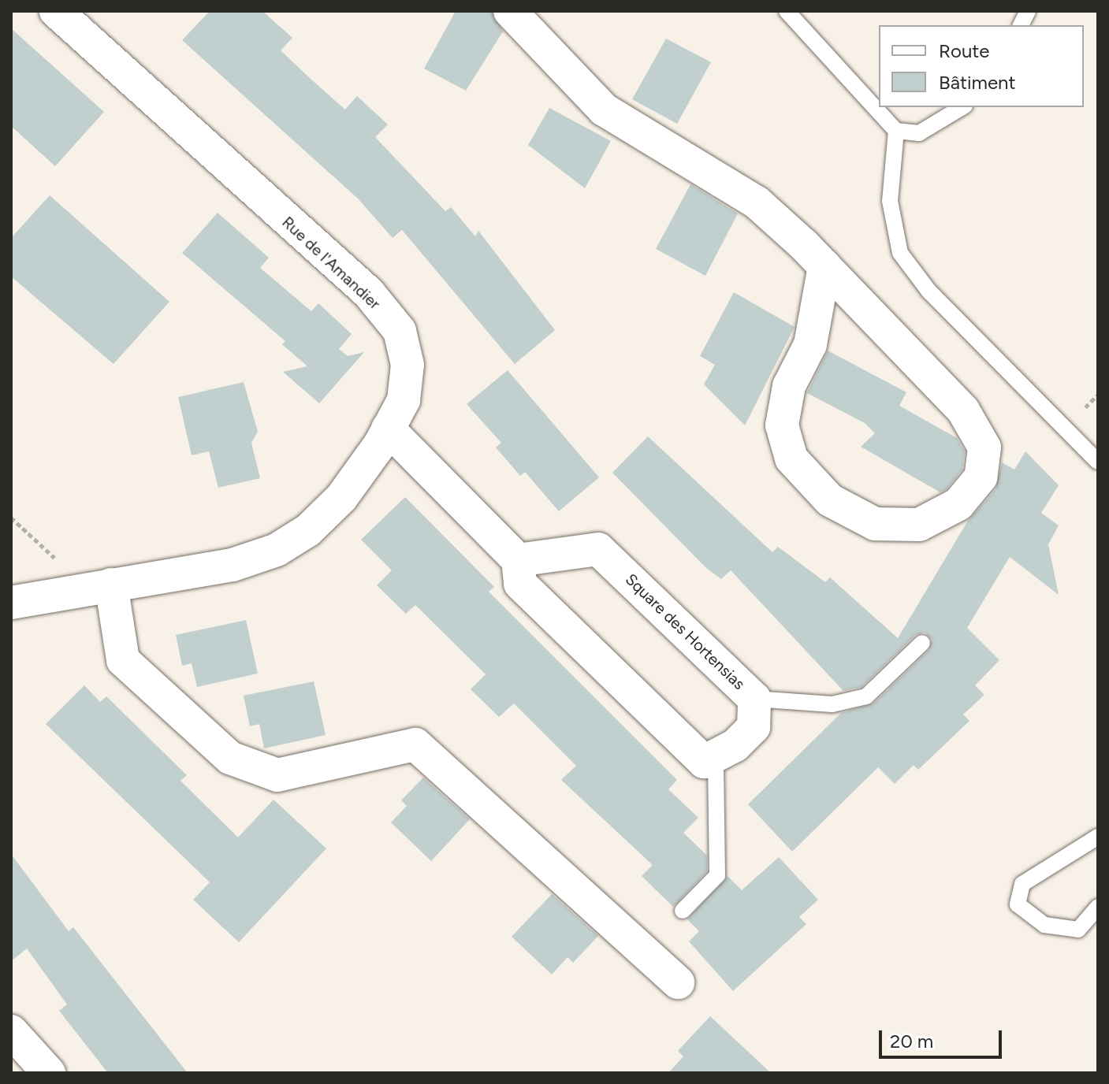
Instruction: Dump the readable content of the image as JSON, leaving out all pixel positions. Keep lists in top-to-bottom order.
{
  "streets": {
    "street": ["Rue de l'Amandier", "Square des Hortensias"]
  },
  "legend": ["Route", "Bâtiment"],
  "scale_bar": "20 m"
}
